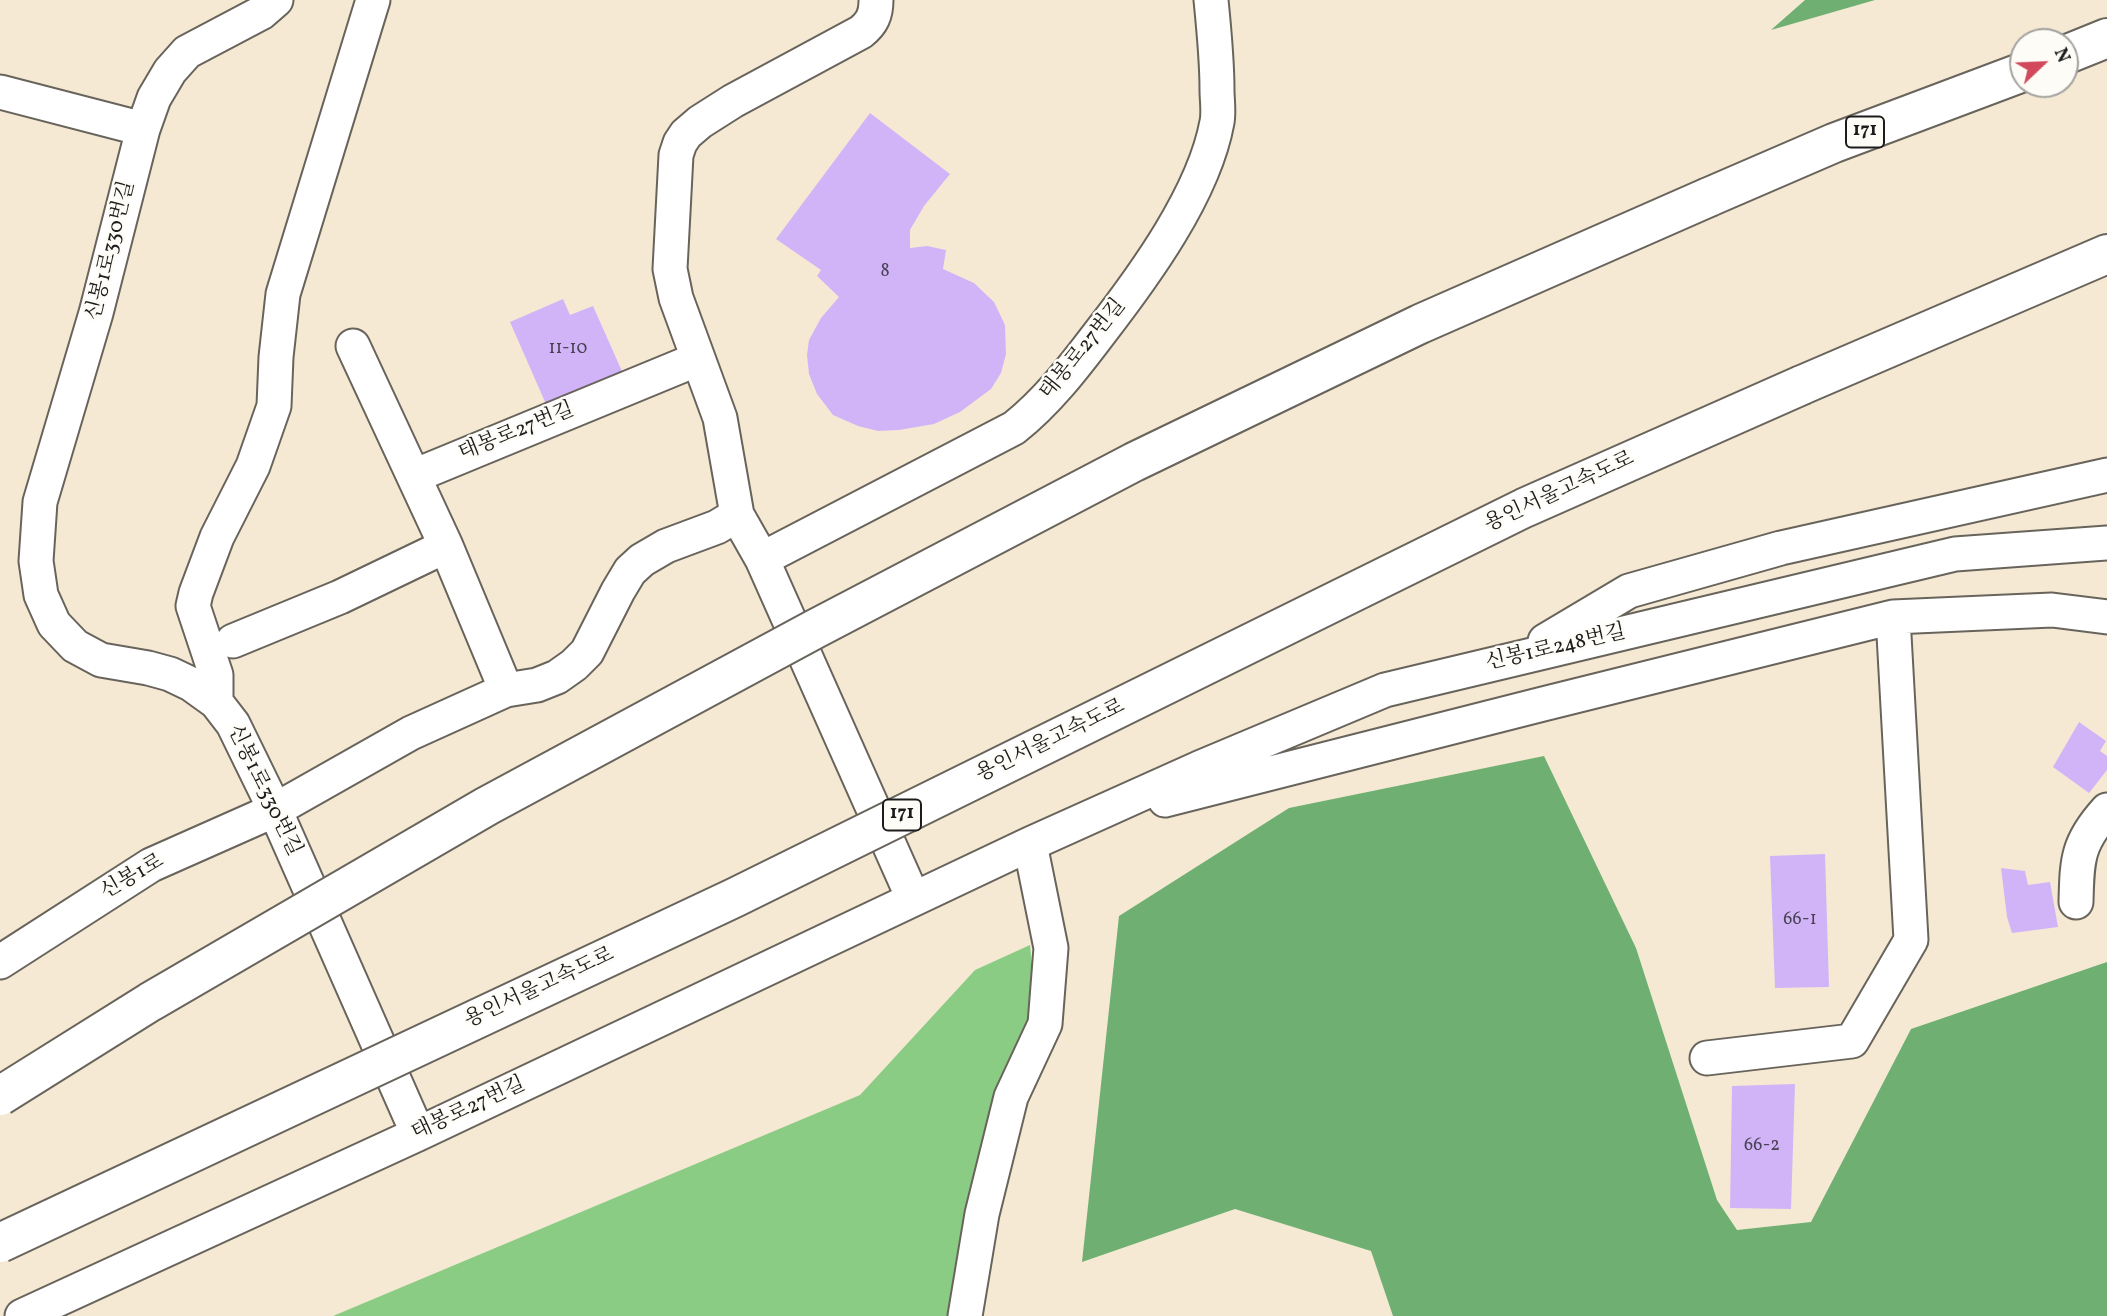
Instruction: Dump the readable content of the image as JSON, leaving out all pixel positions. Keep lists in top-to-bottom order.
{
  "streets": {
    "highway": ["171", "용인서울고속도로"],
    "street": [
      "신봉1로330번길",
      "태봉로27번길",
      "신봉1로248번길",
      "신봉1로"
    ]
  },
  "crossings": [
    ["신봉1로330번길", "태봉로27번길"],
    ["신봉1로330번길", "신봉1로"],
    ["태봉로27번길", "신봉1로248번길"]
  ],
  "house_numbers": [
    "8",
    "11-10",
    "66-1",
    "66-2"
  ],
  "north": "top right"
}
